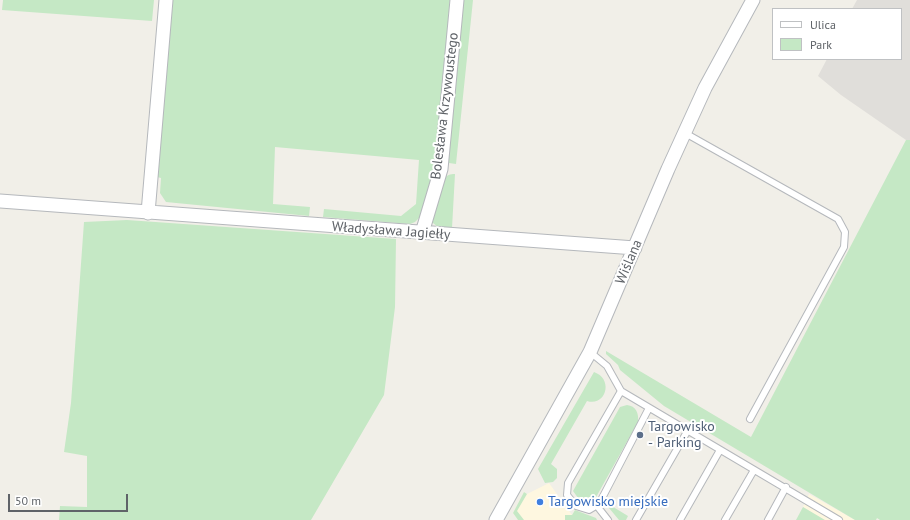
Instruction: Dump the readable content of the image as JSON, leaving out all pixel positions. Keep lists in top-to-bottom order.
{
  "streets": {
    "street": ["Bolesława Krzywoustego", "Władysława Jagiełły", "Wiślana"]
  },
  "crossings": [
    ["Bolesława Krzywoustego", "Władysława Jagiełły"],
    ["Władysława Jagiełły", "Wiślana"]
  ],
  "places": ["Targowisko - Parking", "Targowisko miejskie"],
  "legend": ["Ulica", "Park"],
  "scale_bar": "50 m"
}
